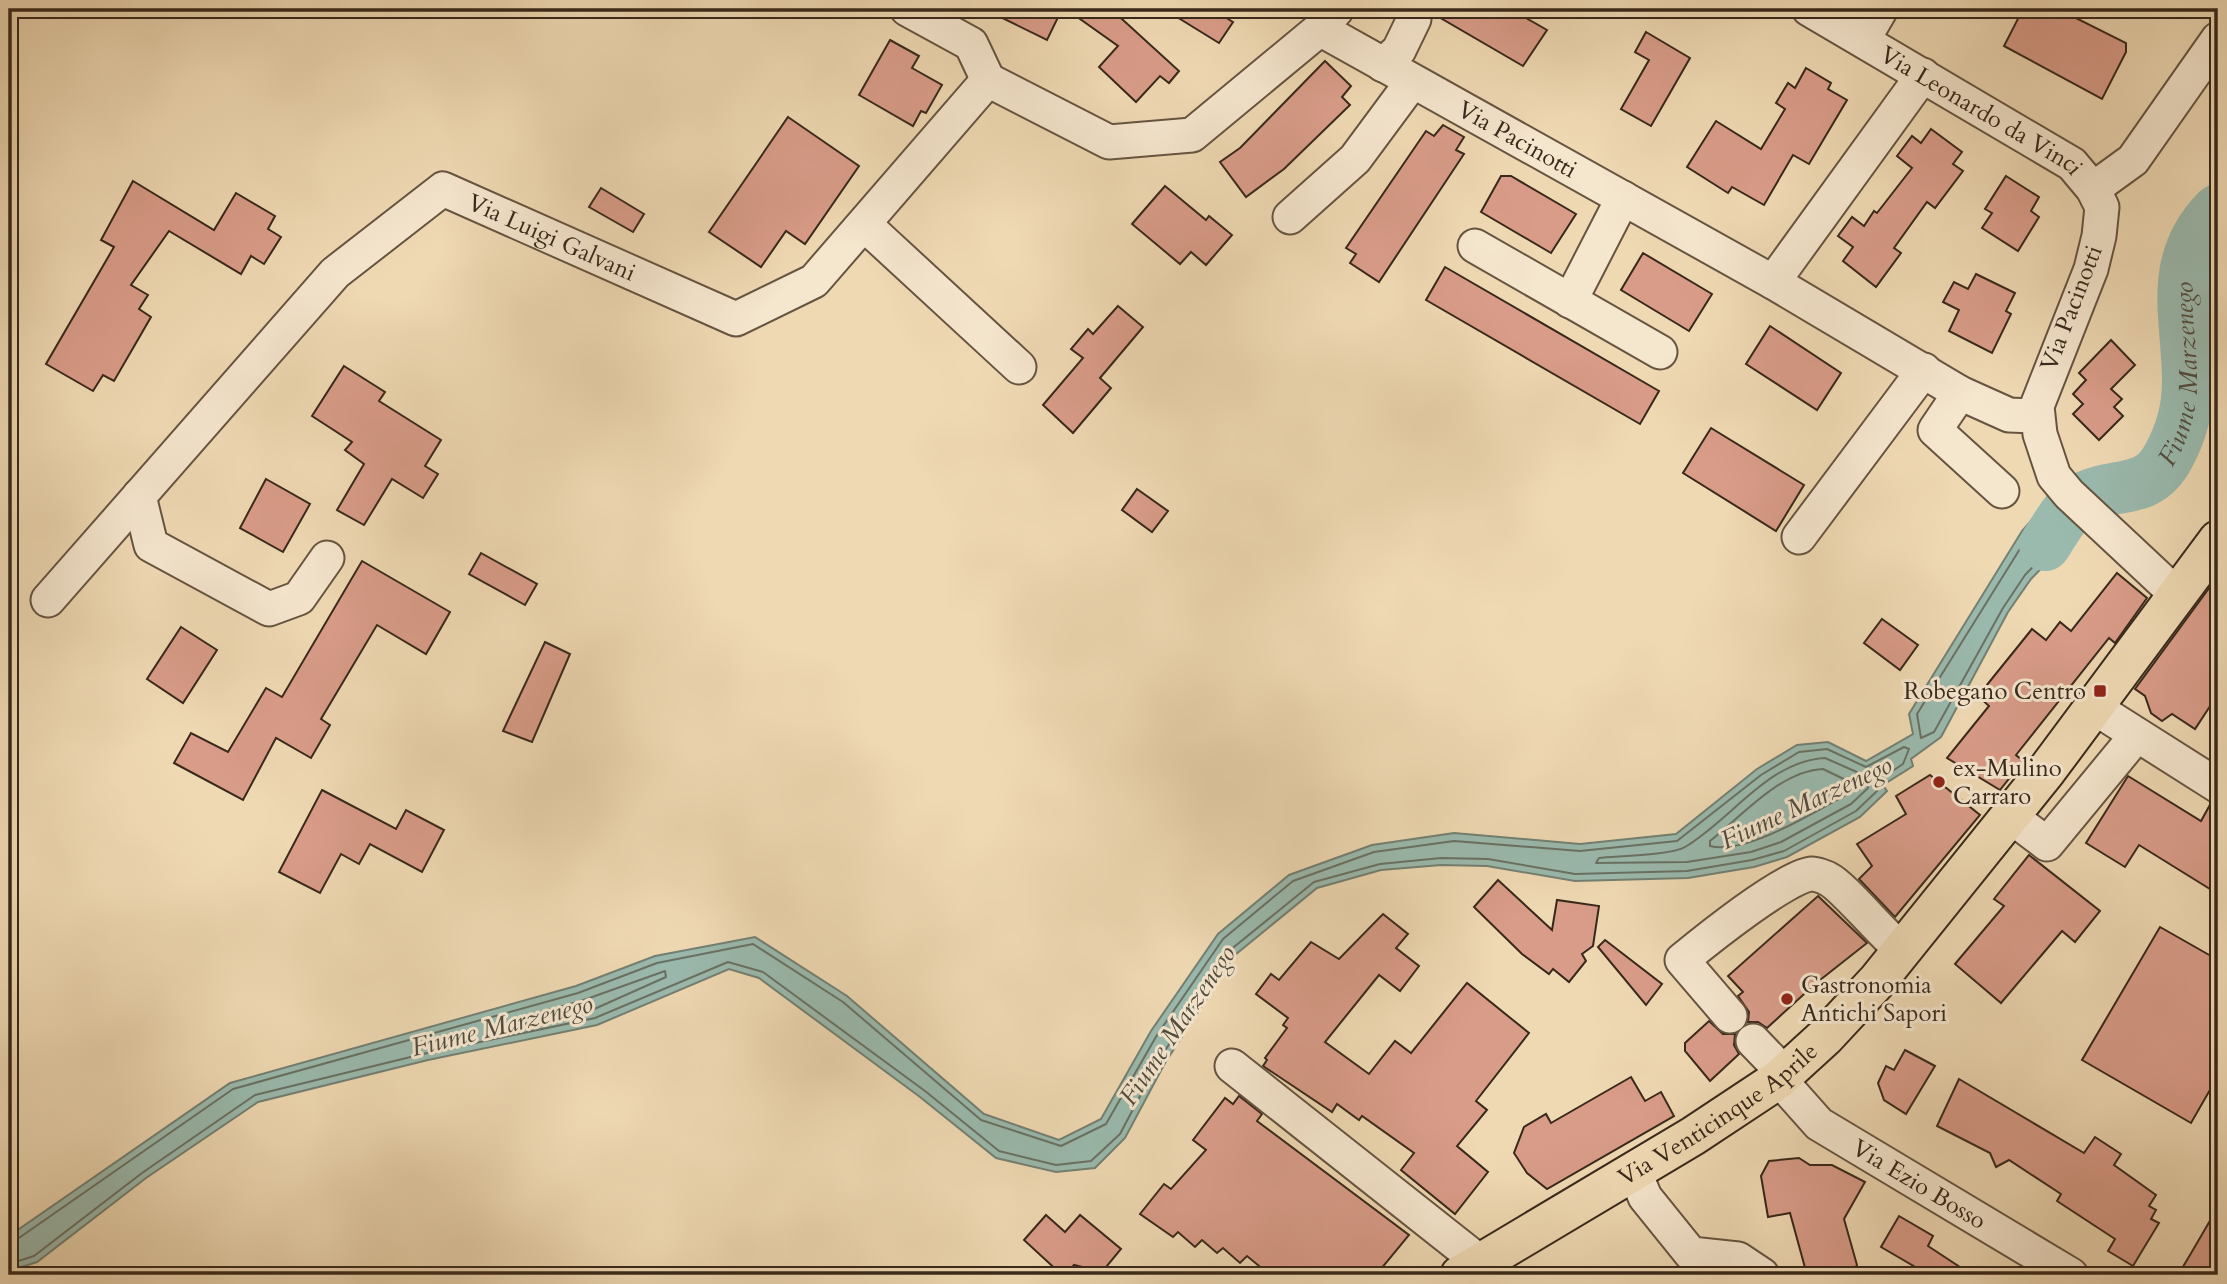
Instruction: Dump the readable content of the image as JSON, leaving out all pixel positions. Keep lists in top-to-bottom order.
{
  "streets": {
    "main road": ["Via Venticinque Aprile"],
    "street": [
      "Via Leonardo da Vinci",
      "Via Pacinotti",
      "Via Luigi Galvani",
      "Via Ezio Bosso"
    ]
  },
  "crossings": [
    ["Via Leonardo da Vinci", "Via Pacinotti"],
    ["Via Pacinotti", "Via Venticinque Aprile"],
    ["Via Venticinque Aprile", "Via Ezio Bosso"]
  ],
  "water": ["Fiume Marzenego"],
  "places": {
    "transit": ["Robegano Centro"],
    "other": ["ex-Mulino Carraro", "Gastronomia Antichi Sapori"]
  }
}
